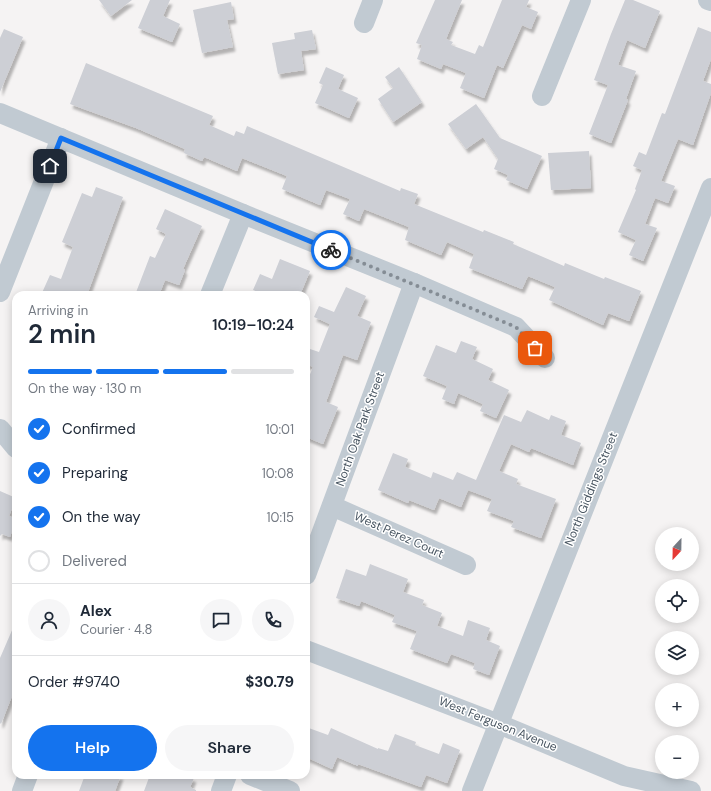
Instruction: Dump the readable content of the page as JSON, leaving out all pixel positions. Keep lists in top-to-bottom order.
{
  "streets": {
    "street": [
      "North Oak Park Street",
      "North Giddings Street",
      "West Perez Court",
      "West Ferguson Avenue"
    ]
  },
  "crossings": [
    ["North Oak Park Street", "West Perez Court"],
    ["North Giddings Street", "West Ferguson Avenue"]
  ],
  "north": "bottom",
  "page": {
    "heading": ["2 min", "Arriving in", "10:19–10:24"],
    "panel": [
      "Alex",
      "Courier · 4.8",
      "Order #9740",
      "$30.79"
    ],
    "bar": "On the way · 130 m",
    "list": [
      ["Confirmed", "10:01"],
      ["Preparing", "10:08"],
      ["On the way", "10:15"],
      "Delivered"
    ],
    "map_buttons": ["+", "−"],
    "buttons": ["Help", "Share"]
  }
}
